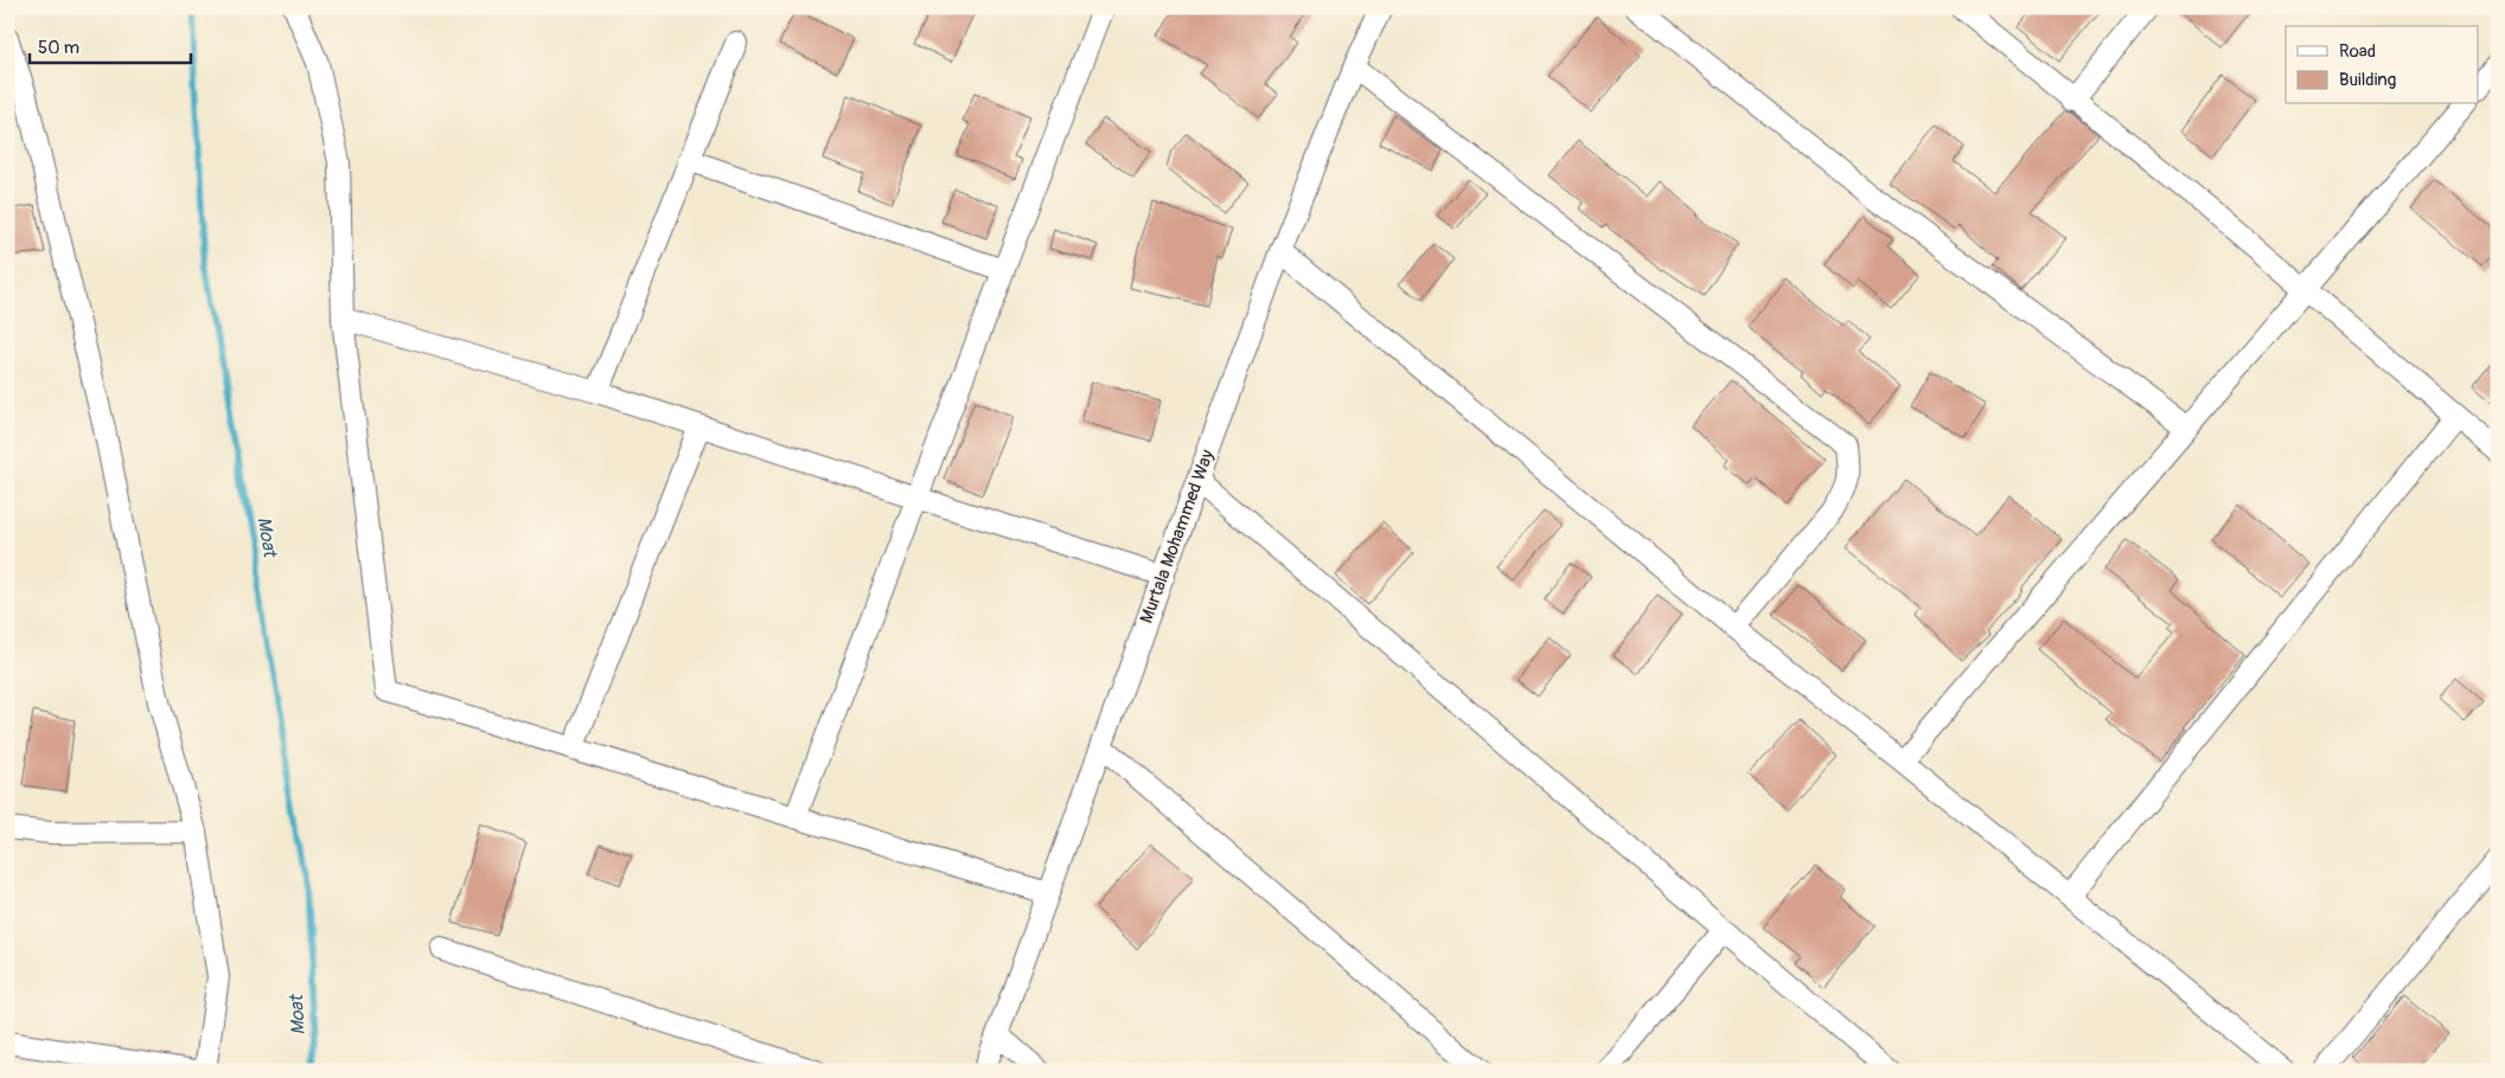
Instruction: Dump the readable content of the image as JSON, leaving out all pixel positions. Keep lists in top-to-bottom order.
{
  "streets": {
    "street": ["Murtala Mohammed Way"]
  },
  "water": ["Moat"],
  "legend": ["Road", "Building"],
  "scale_bar": "50 m"
}
